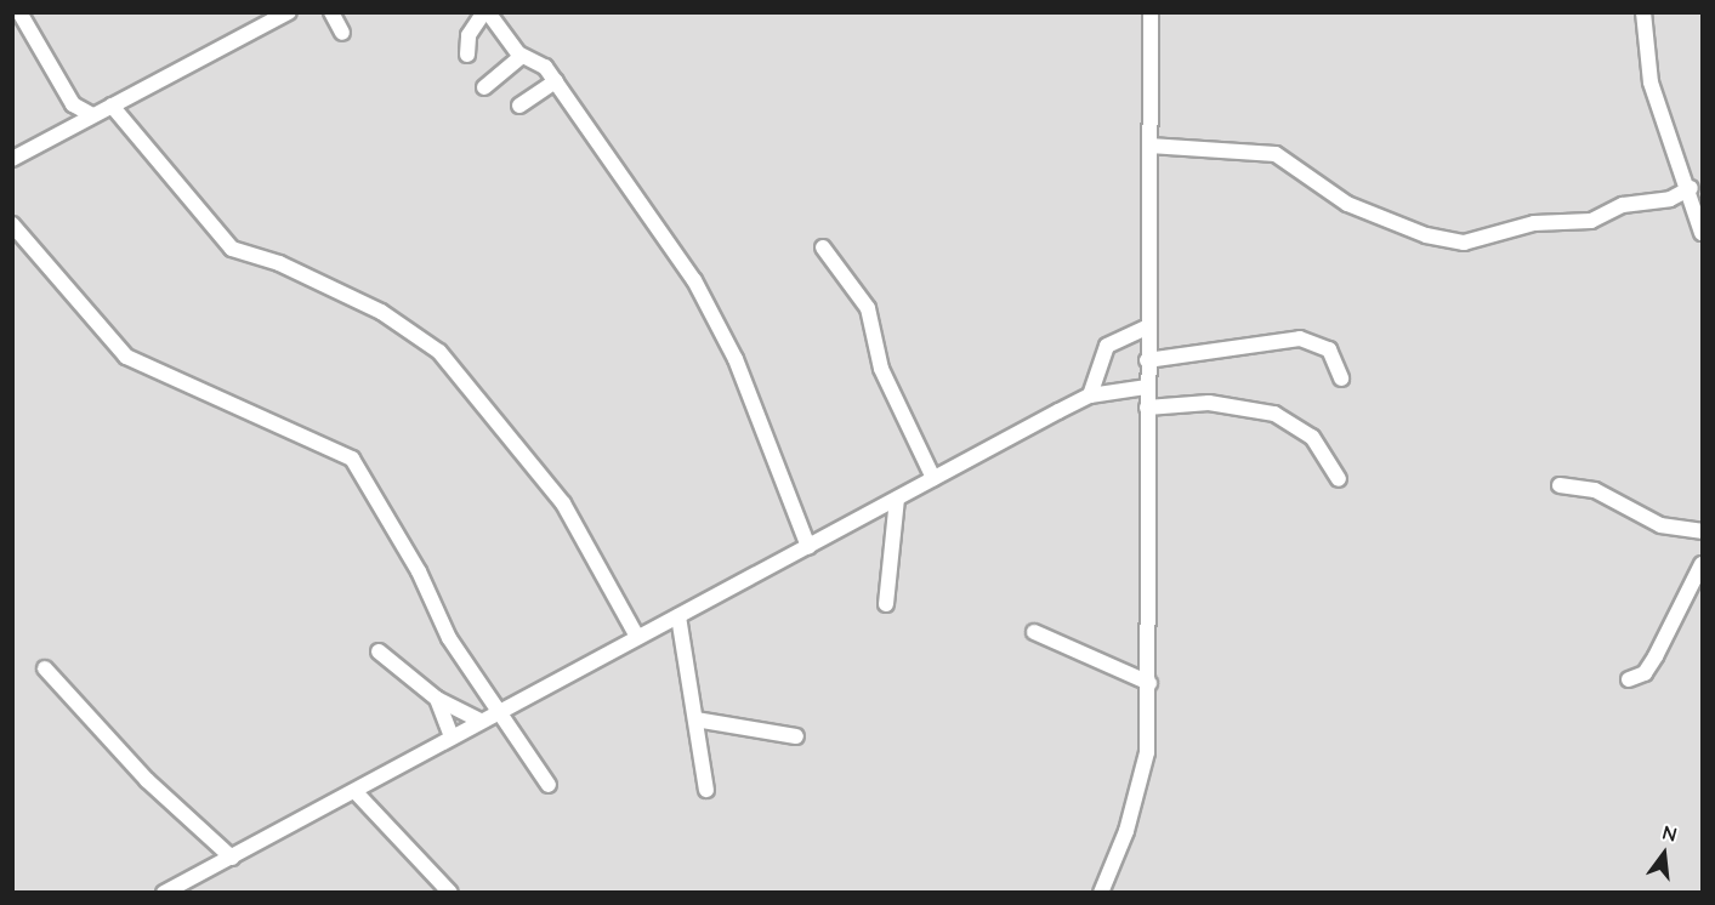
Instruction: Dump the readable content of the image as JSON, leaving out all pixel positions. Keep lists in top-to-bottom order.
{
  "north": "top"
}
